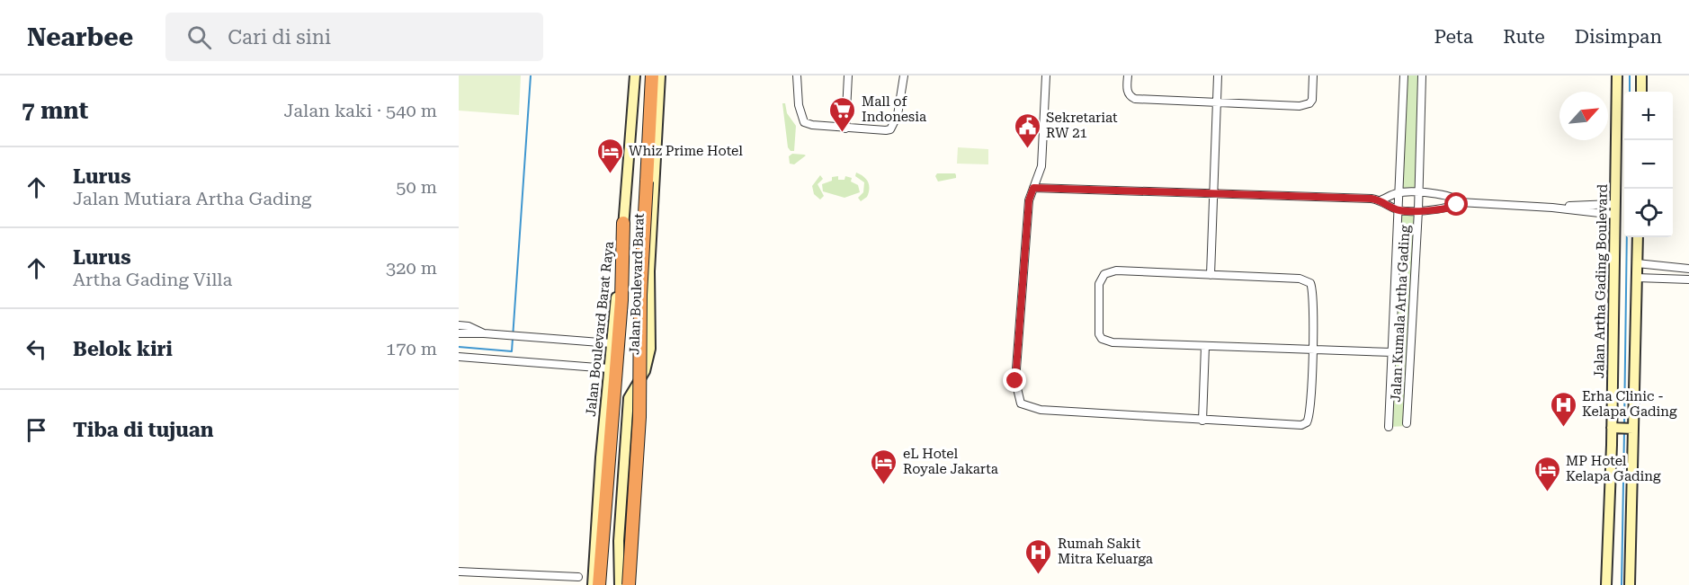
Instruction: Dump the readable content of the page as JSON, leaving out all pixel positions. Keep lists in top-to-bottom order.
{
  "streets": {
    "main road": ["Jalan Artha Gading Boulevard", "Jalan Boulevard Barat", "Jalan Boulevard Barat Raya"],
    "street": ["Jalan Kumala Artha Gading"]
  },
  "places": {
    "supermarket": ["Mall of Indonesia"],
    "public building": ["Sekretariat RW 21"],
    "hotel": ["Whiz Prime Hotel", "eL Hotel Royale Jakarta", "MP Hotel Kelapa Gading"],
    "hospital": ["Erha Clinic - Kelapa Gading", "Rumah Sakit Mitra Keluarga"]
  },
  "north": "top right",
  "page": {
    "header": "Nearbee",
    "search": "Cari di sini",
    "nav": ["Peta", "Rute", "Disimpan"],
    "heading": ["7 mnt", "Jalan kaki · 540 m"],
    "map_buttons": ["+", "−"],
    "list": [
      ["Lurus", "Jalan Mutiara Artha Gading", "50 m"],
      ["Lurus", "Artha Gading Villa", "320 m"],
      ["Belok kiri", "170 m"],
      "Tiba di tujuan"
    ]
  }
}
